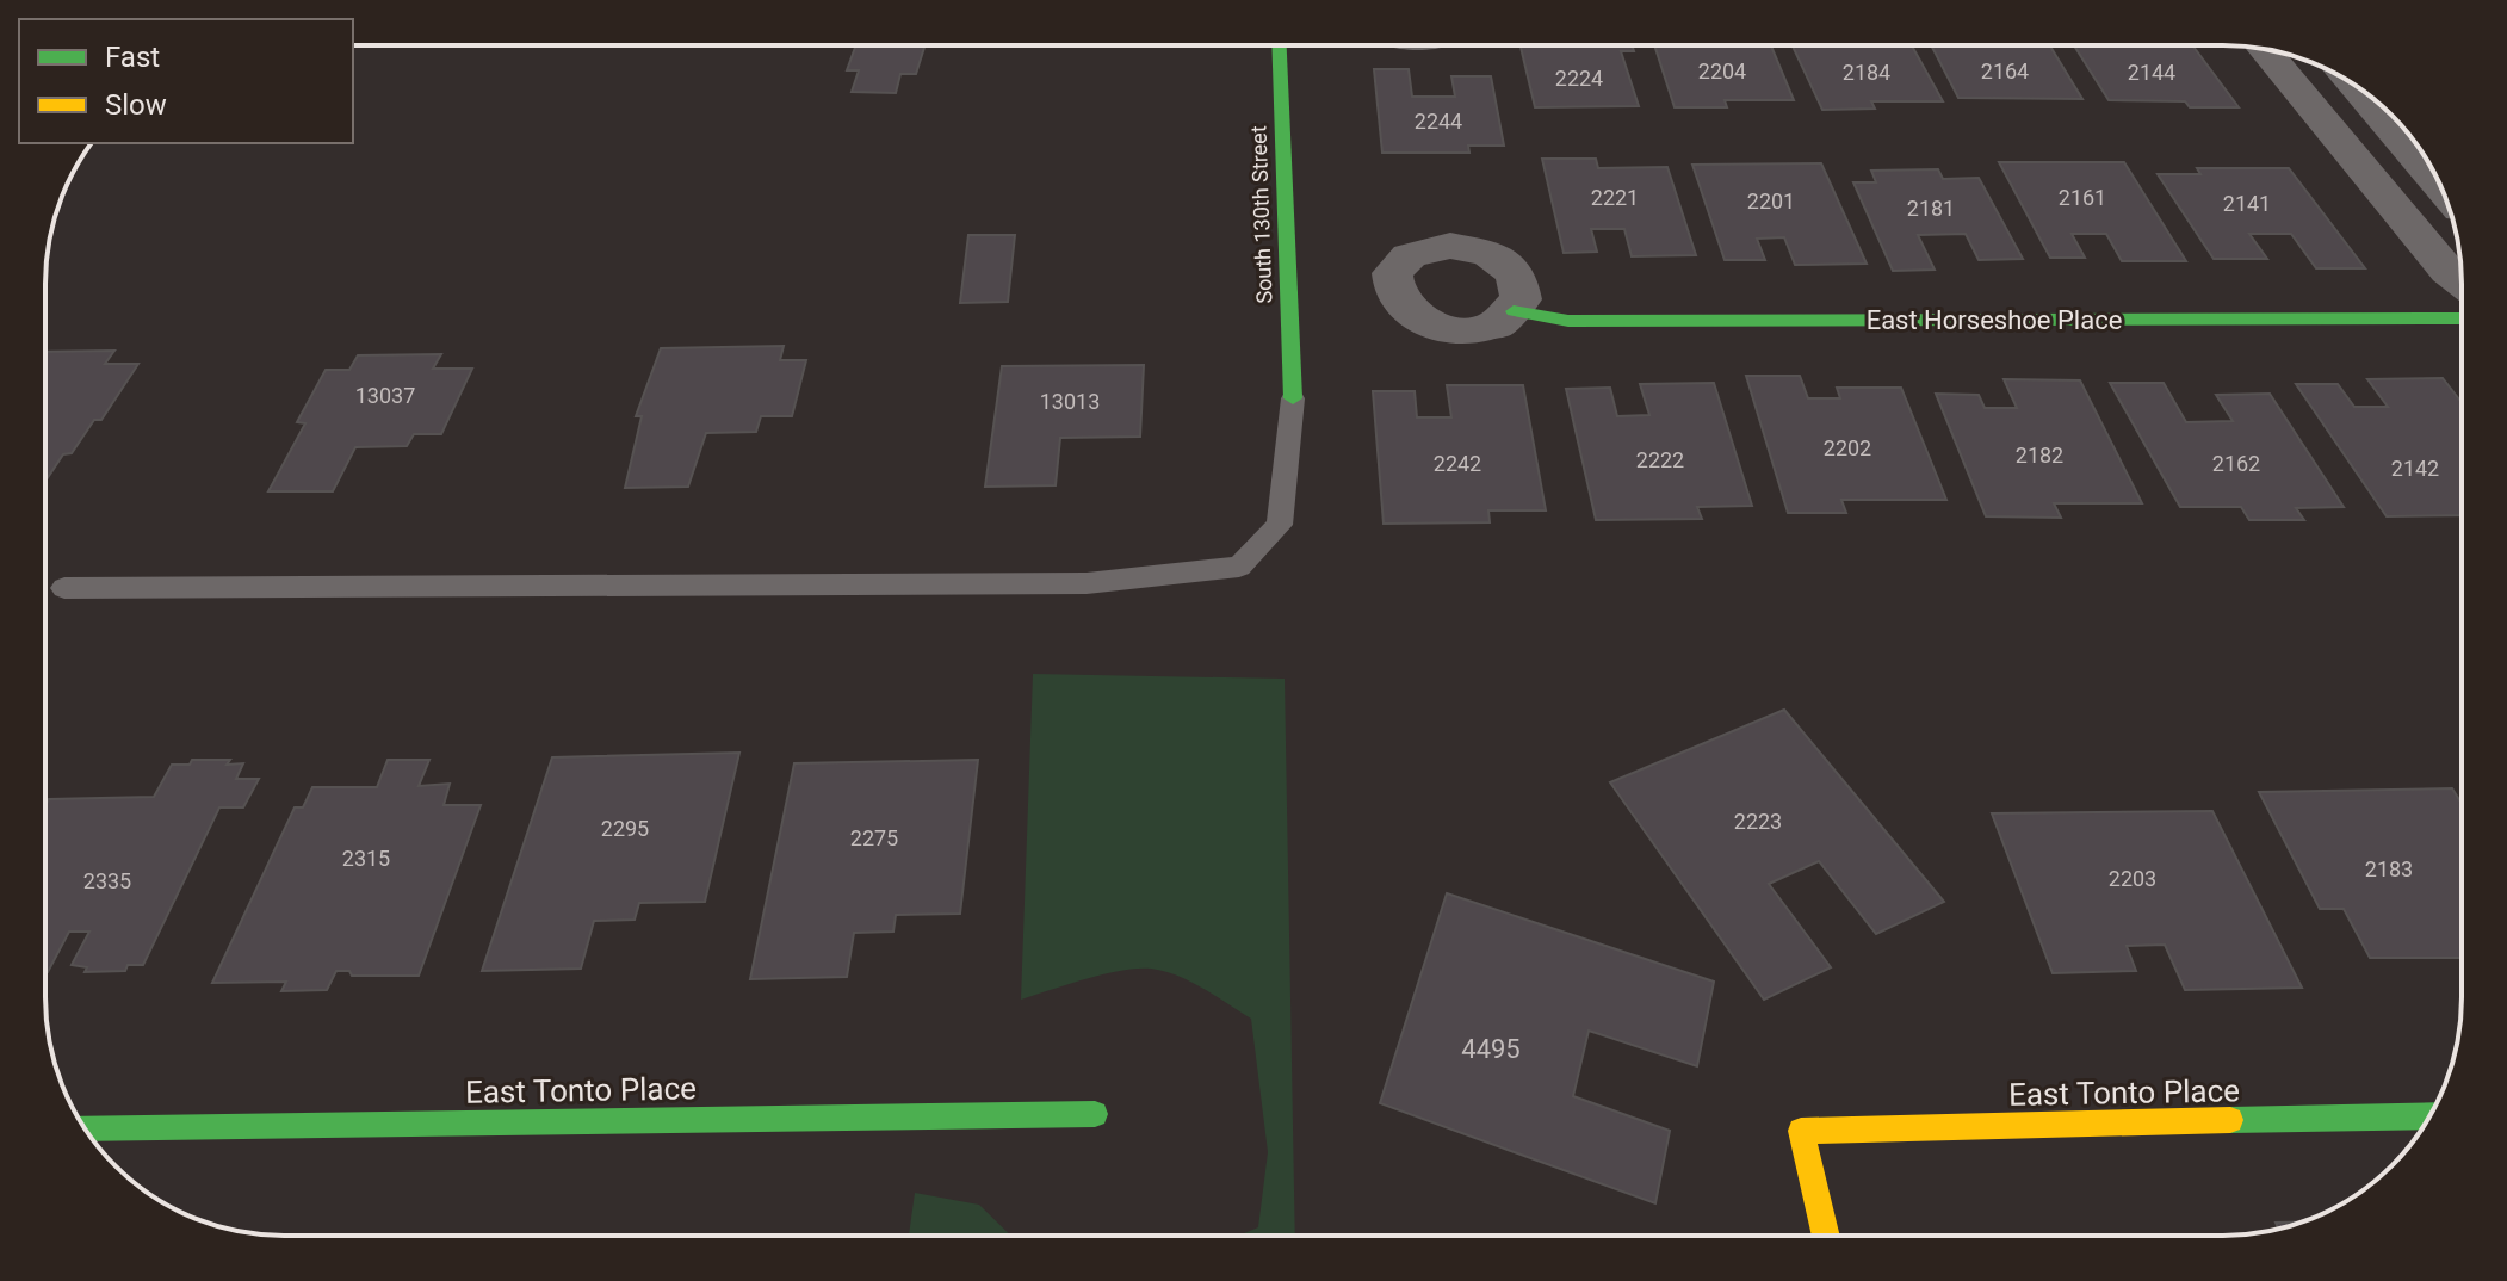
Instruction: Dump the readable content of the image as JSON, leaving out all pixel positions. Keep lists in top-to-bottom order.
{
  "streets": {
    "street": ["South 130th Street", "East Horseshoe Place", "East Tonto Place"]
  },
  "house_numbers": [
    "2204",
    "2164",
    "2184",
    "2144",
    "2224",
    "2244",
    "2221",
    "2161",
    "2201",
    "2141",
    "2181",
    "13037",
    "13013",
    "2202",
    "2182",
    "2222",
    "2242",
    "2162",
    "2142",
    "2223",
    "2295",
    "2275",
    "2315",
    "2183",
    "2203",
    "2335",
    "4495"
  ],
  "legend": ["Fast", "Slow"]
}
